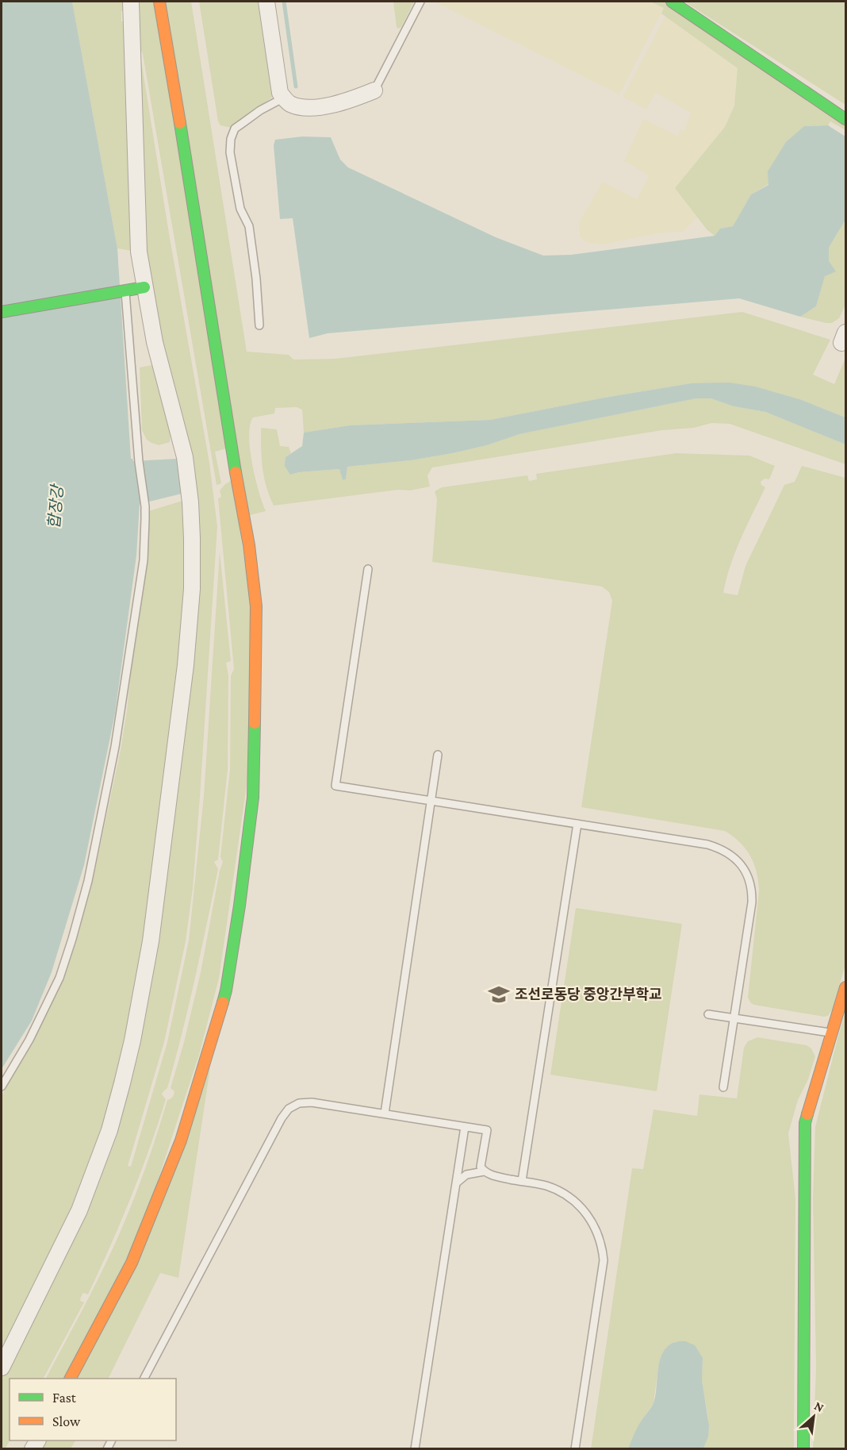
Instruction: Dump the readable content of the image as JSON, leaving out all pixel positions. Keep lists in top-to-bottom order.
{
  "water": ["합장강"],
  "places": {
    "school or university": ["조선로동당 중앙간부학교"]
  },
  "legend": ["Fast", "Slow"],
  "north": "top right"
}
